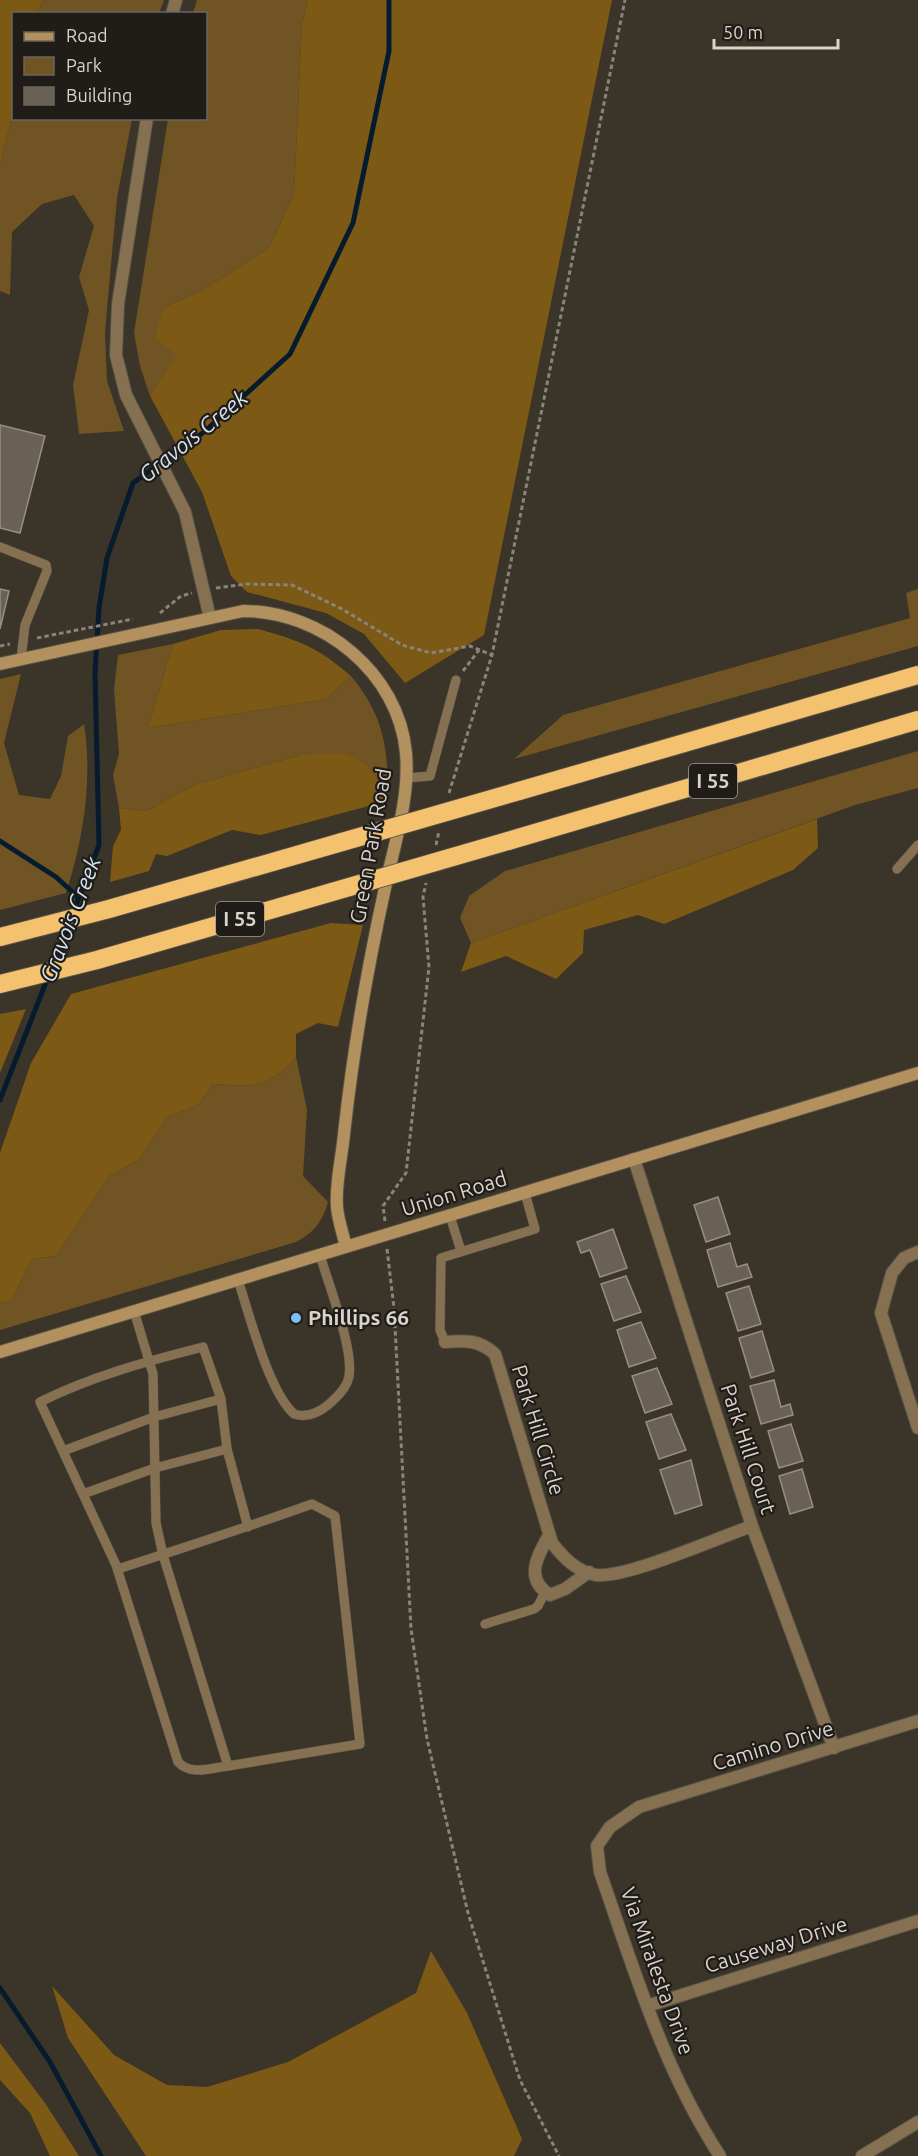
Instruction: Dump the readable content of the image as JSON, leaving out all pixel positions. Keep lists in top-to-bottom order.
{
  "streets": {
    "highway": ["I 55"],
    "street": [
      "Green Park Road",
      "Union Road",
      "Park Hill Circle",
      "Park Hill Court",
      "Camino Drive",
      "Causeway Drive",
      "Via Miralesta Drive"
    ]
  },
  "crossings": [
    ["Green Park Road", "Union Road"],
    ["Union Road", "Park Hill Court"],
    ["Park Hill Circle", "Park Hill Court"],
    ["Park Hill Court", "Camino Drive"],
    ["Camino Drive", "Via Miralesta Drive"],
    ["Causeway Drive", "Via Miralesta Drive"]
  ],
  "water": ["Gravois Creek"],
  "places": ["Phillips 66"],
  "legend": ["Road", "Park", "Building"],
  "scale_bar": "50 m"
}
